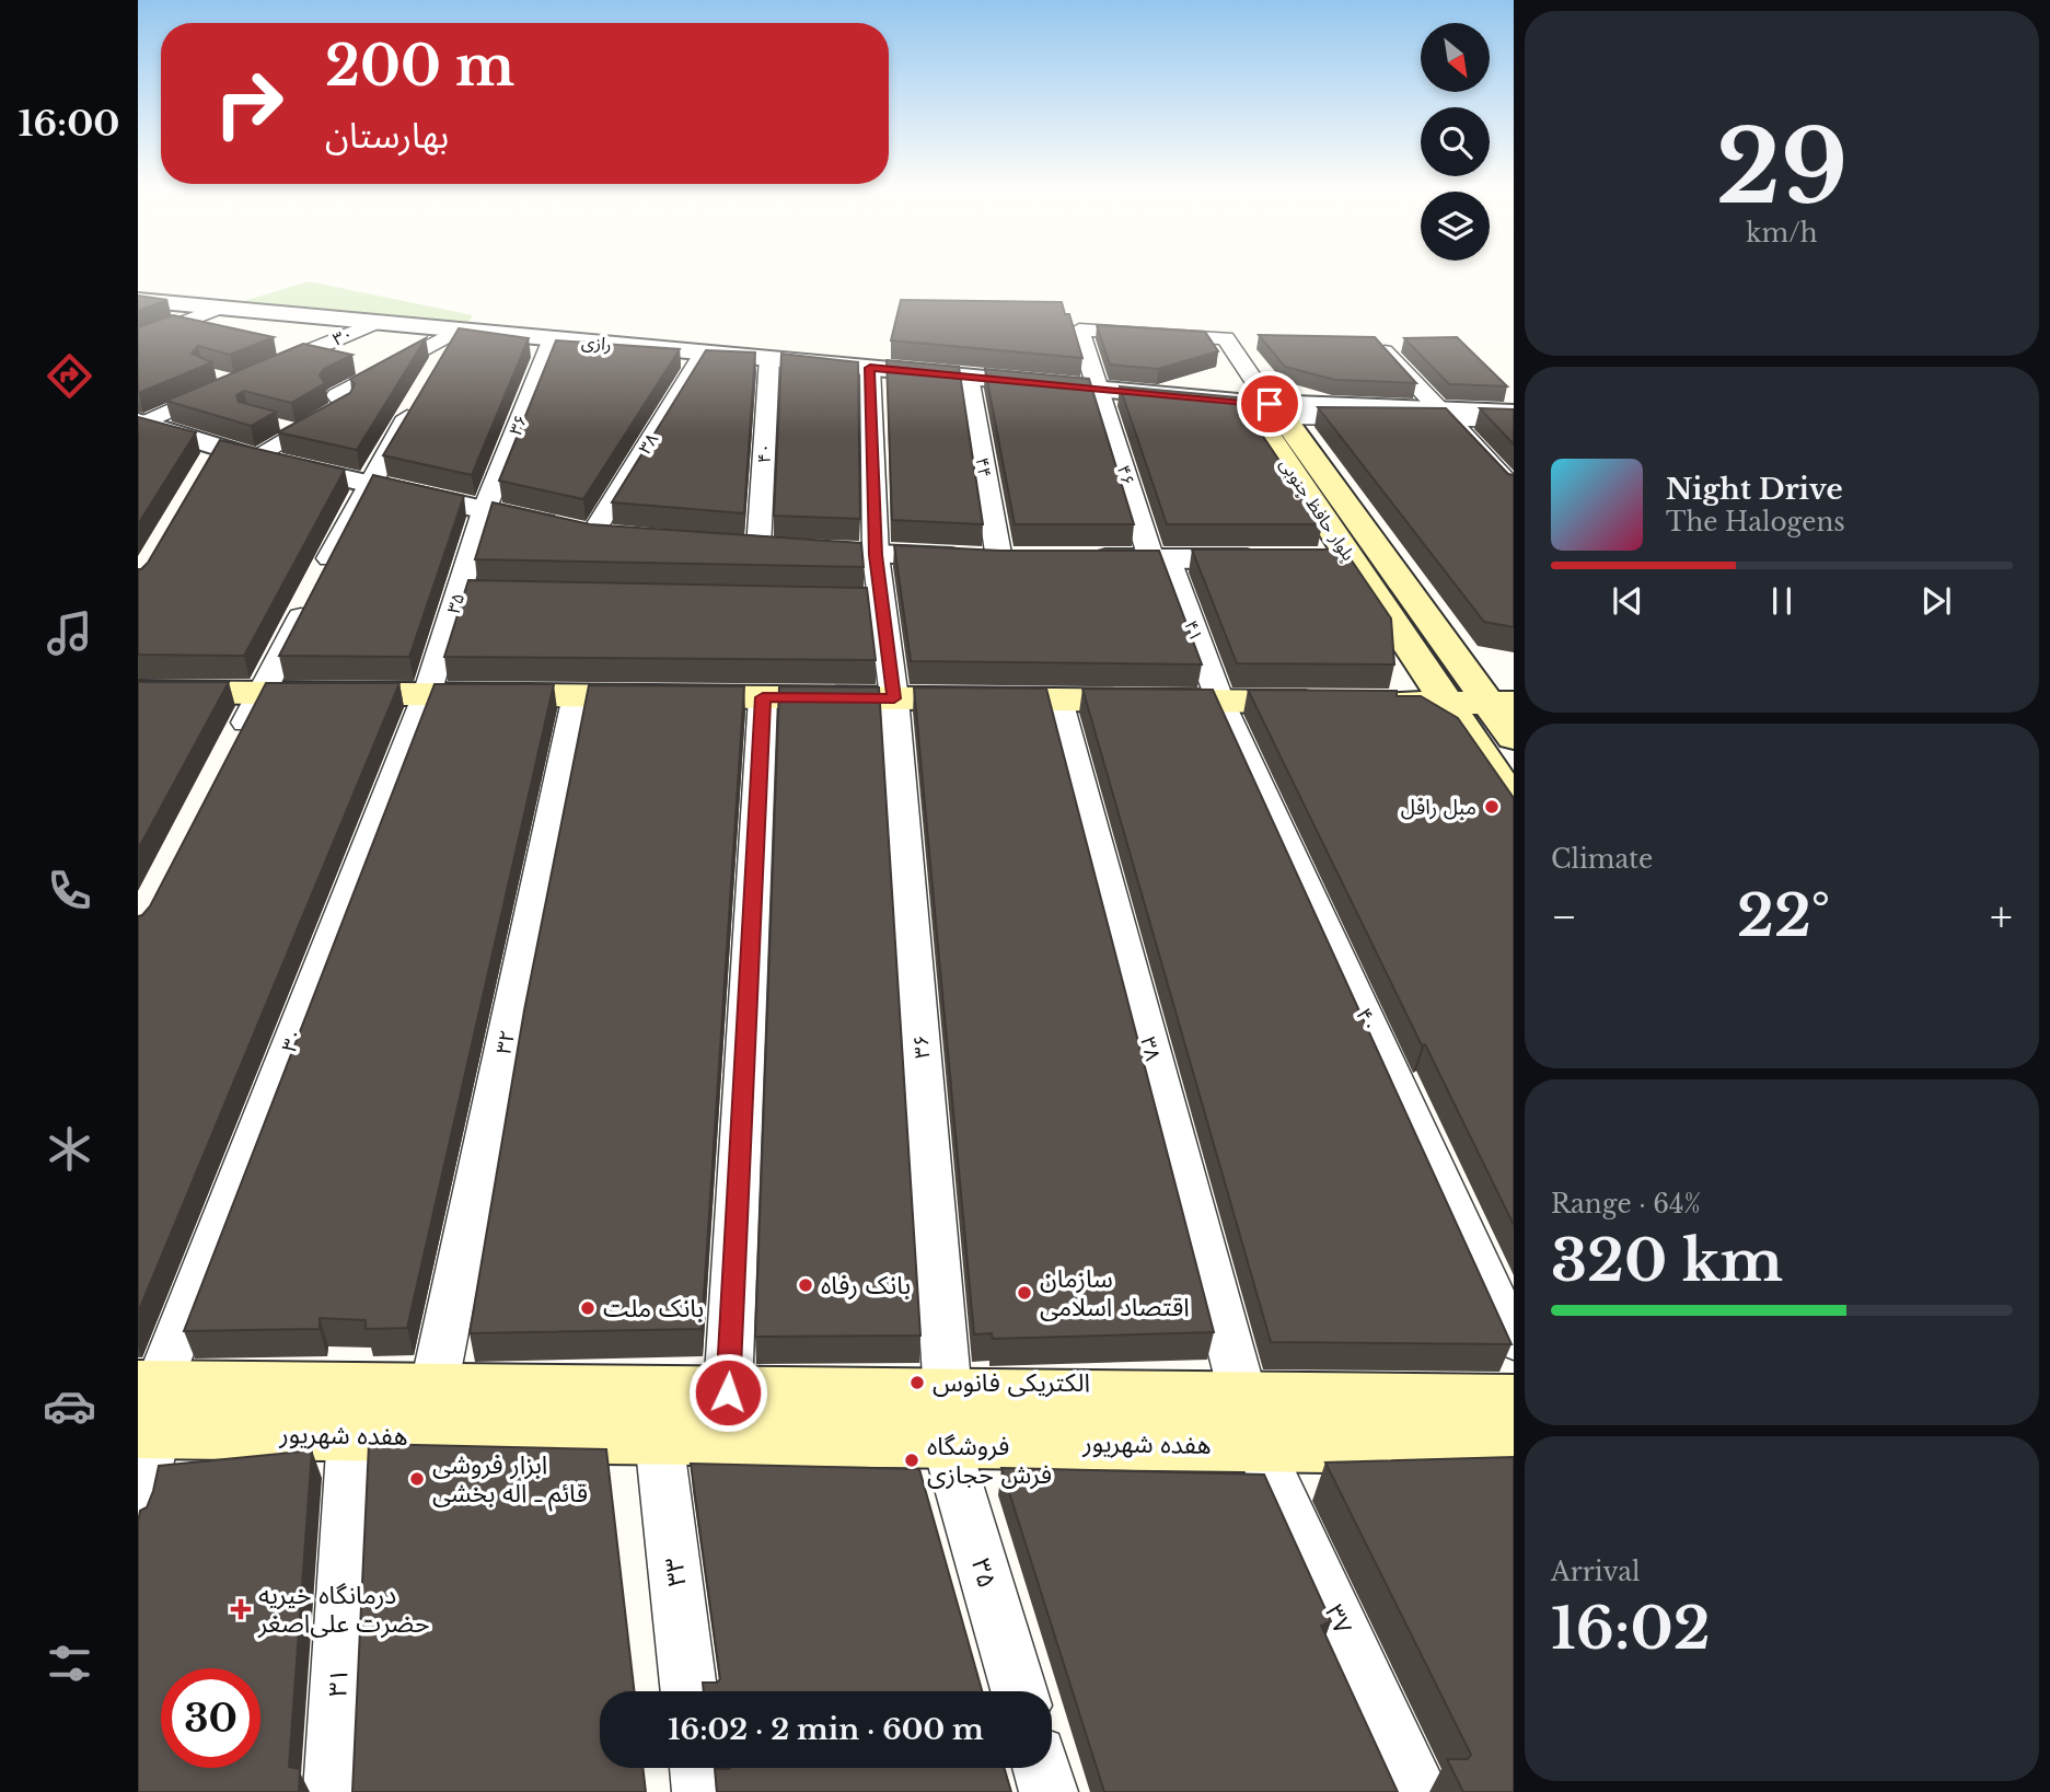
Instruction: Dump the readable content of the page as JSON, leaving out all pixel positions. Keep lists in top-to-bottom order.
{
  "streets": {
    "main road": ["بلوار حافظ جنوبی", "هفده شهریور"],
    "street": [
      "۳۰",
      "رازی",
      "۳۶",
      "۳۸",
      "۴۰",
      "۴۴",
      "۴۶",
      "۳۵",
      "۴۱",
      "۳۲",
      "۳۳",
      "۳۷",
      "۳۱"
    ]
  },
  "crossings": [
    ["۳۰", "رازی"],
    ["۳۰", "۳۵"],
    ["۳۰", "هفده شهریور"],
    ["رازی", "۳۶"],
    ["رازی", "۳۸"],
    ["رازی", "۴۰"],
    ["رازی", "۴۴"],
    ["رازی", "۴۶"],
    ["رازی", "بلوار حافظ جنوبی"],
    ["۳۶", "۳۵"],
    ["۳۶", "هفده شهریور"],
    ["۳۸", "هفده شهریور"],
    ["۳۸", "۳۷"],
    ["۴۰", "۴۱"],
    ["۴۶", "بلوار حافظ جنوبی"],
    ["۴۶", "۴۱"],
    ["۳۵", "هفده شهریور"],
    ["۳۲", "هفده شهریور"],
    ["هفده شهریور", "۳۳"],
    ["هفده شهریور", "۳۷"],
    ["هفده شهریور", "۳۱"]
  ],
  "places": {
    "other": [
      "مبل رافل",
      "بانک رفاه",
      "سازمان اقتصاد اسلامی",
      "بانک ملت",
      "الکتریکی فانوس",
      "فروشگاه فرش حجازی",
      "ابزار فروشی قائم ـ اله بخشی"
    ],
    "health": ["درمانگاه خیریه حضرت علی‌اصغر"]
  },
  "north": "bottom right",
  "page": {
    "tabs": "16:00",
    "tile": [
      ["29", "km/h"],
      "Climate",
      ["Range · 64%", "320 km"],
      ["Arrival", "16:02"]
    ],
    "turn": ["200 m", "بهارستان"],
    "song": ["Night Drive", "The Halogens"],
    "heat": ["−", "22°", "+"],
    "limit": "30",
    "trip": "16:02 · 2 min · 600 m"
  }
}
